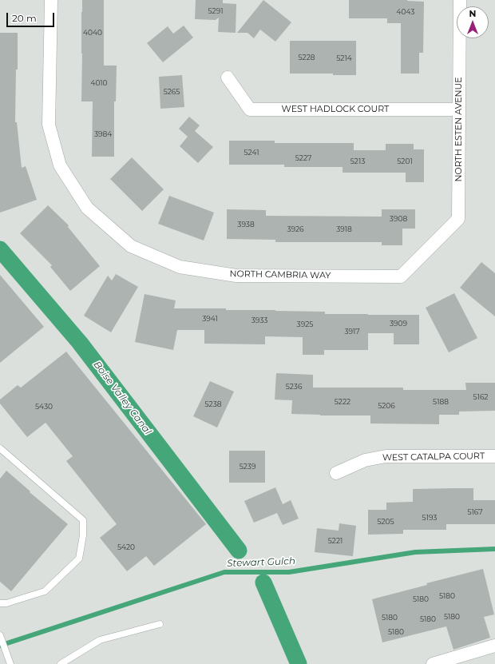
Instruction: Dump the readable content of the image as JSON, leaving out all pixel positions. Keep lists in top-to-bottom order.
{
  "streets": {
    "street": [
      "WEST HADLOCK COURT",
      "NORTH ESTEN AVENUE",
      "NORTH CAMBRIA WAY",
      "WEST CATALPA COURT"
    ]
  },
  "crossings": [
    ["WEST HADLOCK COURT", "NORTH ESTEN AVENUE"],
    ["NORTH ESTEN AVENUE", "NORTH CAMBRIA WAY"]
  ],
  "water": ["Boise Valley Canal", "Stewart Gulch"],
  "house_numbers": [
    "5291",
    "4043",
    "4040",
    "5228",
    "5214",
    "4010",
    "5265",
    "3984",
    "5241",
    "5227",
    "5213",
    "5201",
    "3908",
    "3938",
    "3926",
    "3918",
    "3941",
    "3933",
    "3909",
    "3925",
    "3917",
    "5236",
    "5162",
    "5222",
    "5188",
    "5238",
    "5206",
    "5430",
    "5239",
    "5167",
    "5193",
    "5205",
    "5221",
    "5420",
    "5180",
    "5180",
    "5180",
    "5180",
    "5180",
    "5180"
  ],
  "scale_bar": "20 m",
  "north": "top"
}
